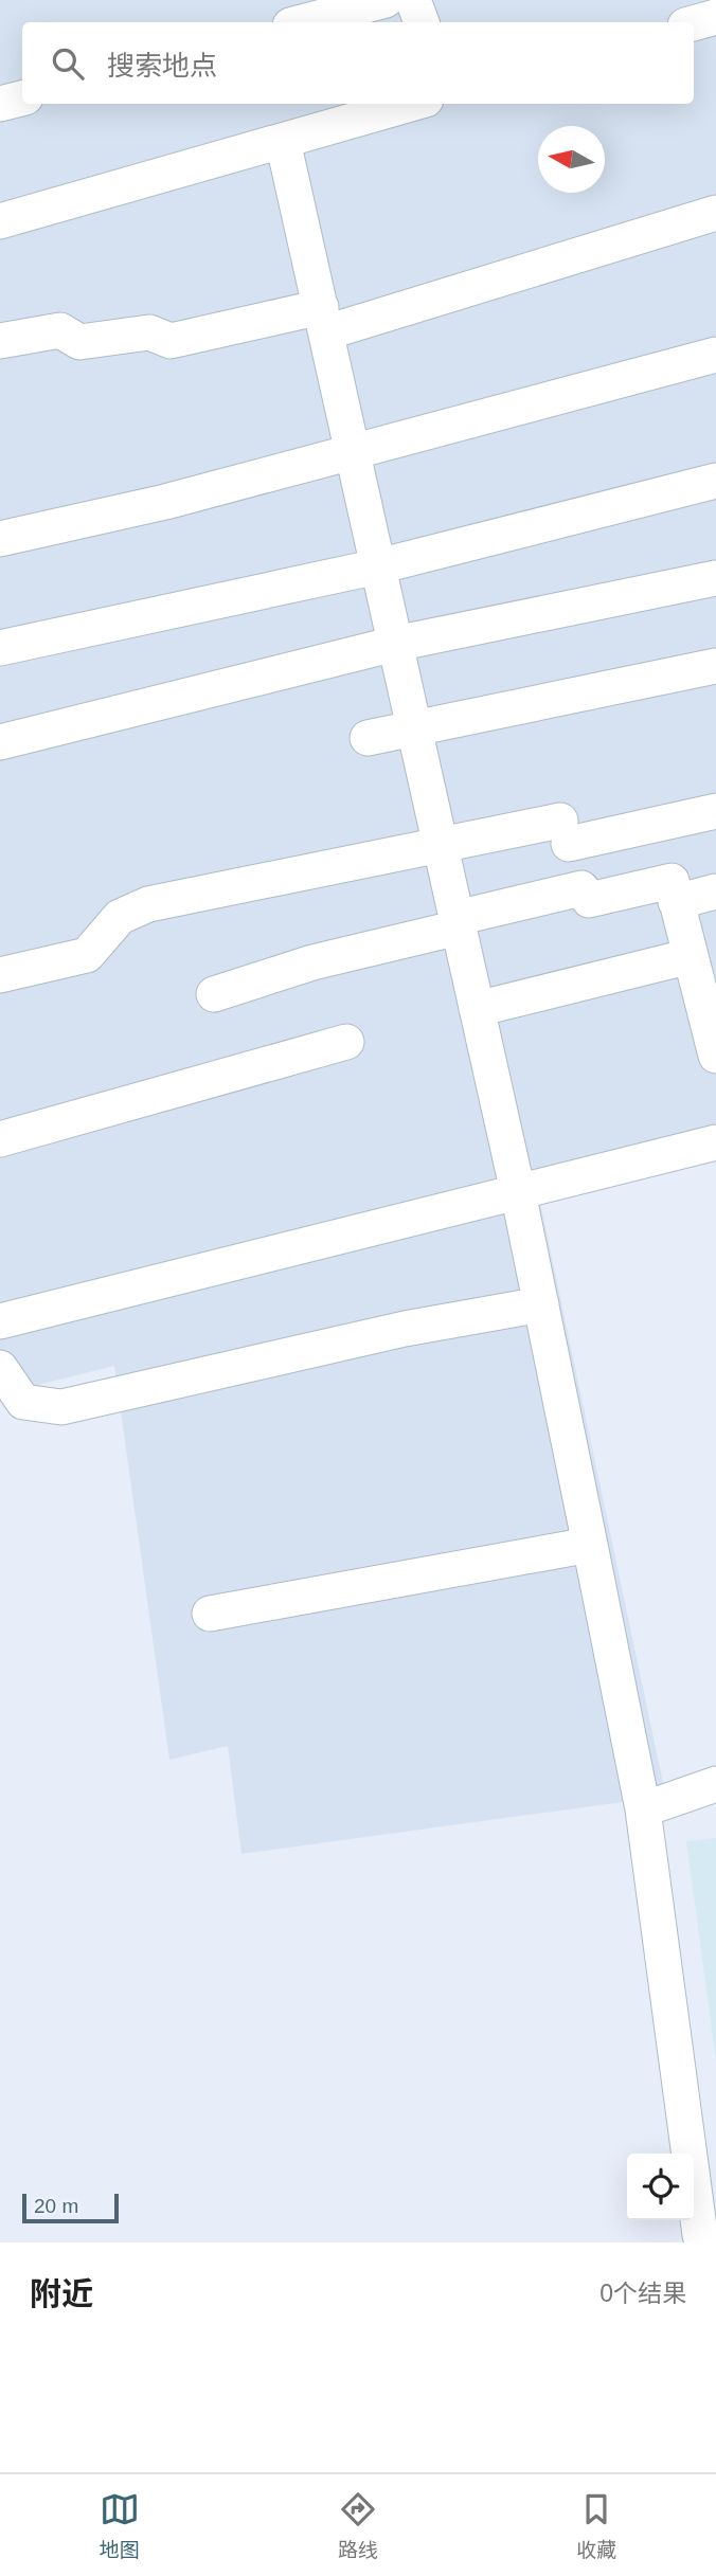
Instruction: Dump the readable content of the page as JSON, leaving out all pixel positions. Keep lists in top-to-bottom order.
{
  "scale_bar": "20 m",
  "north": "left",
  "page": {
    "search": "搜索地点",
    "scale": "20 m",
    "heading": ["附近", "0个结果"],
    "nav": ["地图", "路线", "收藏"]
  }
}
